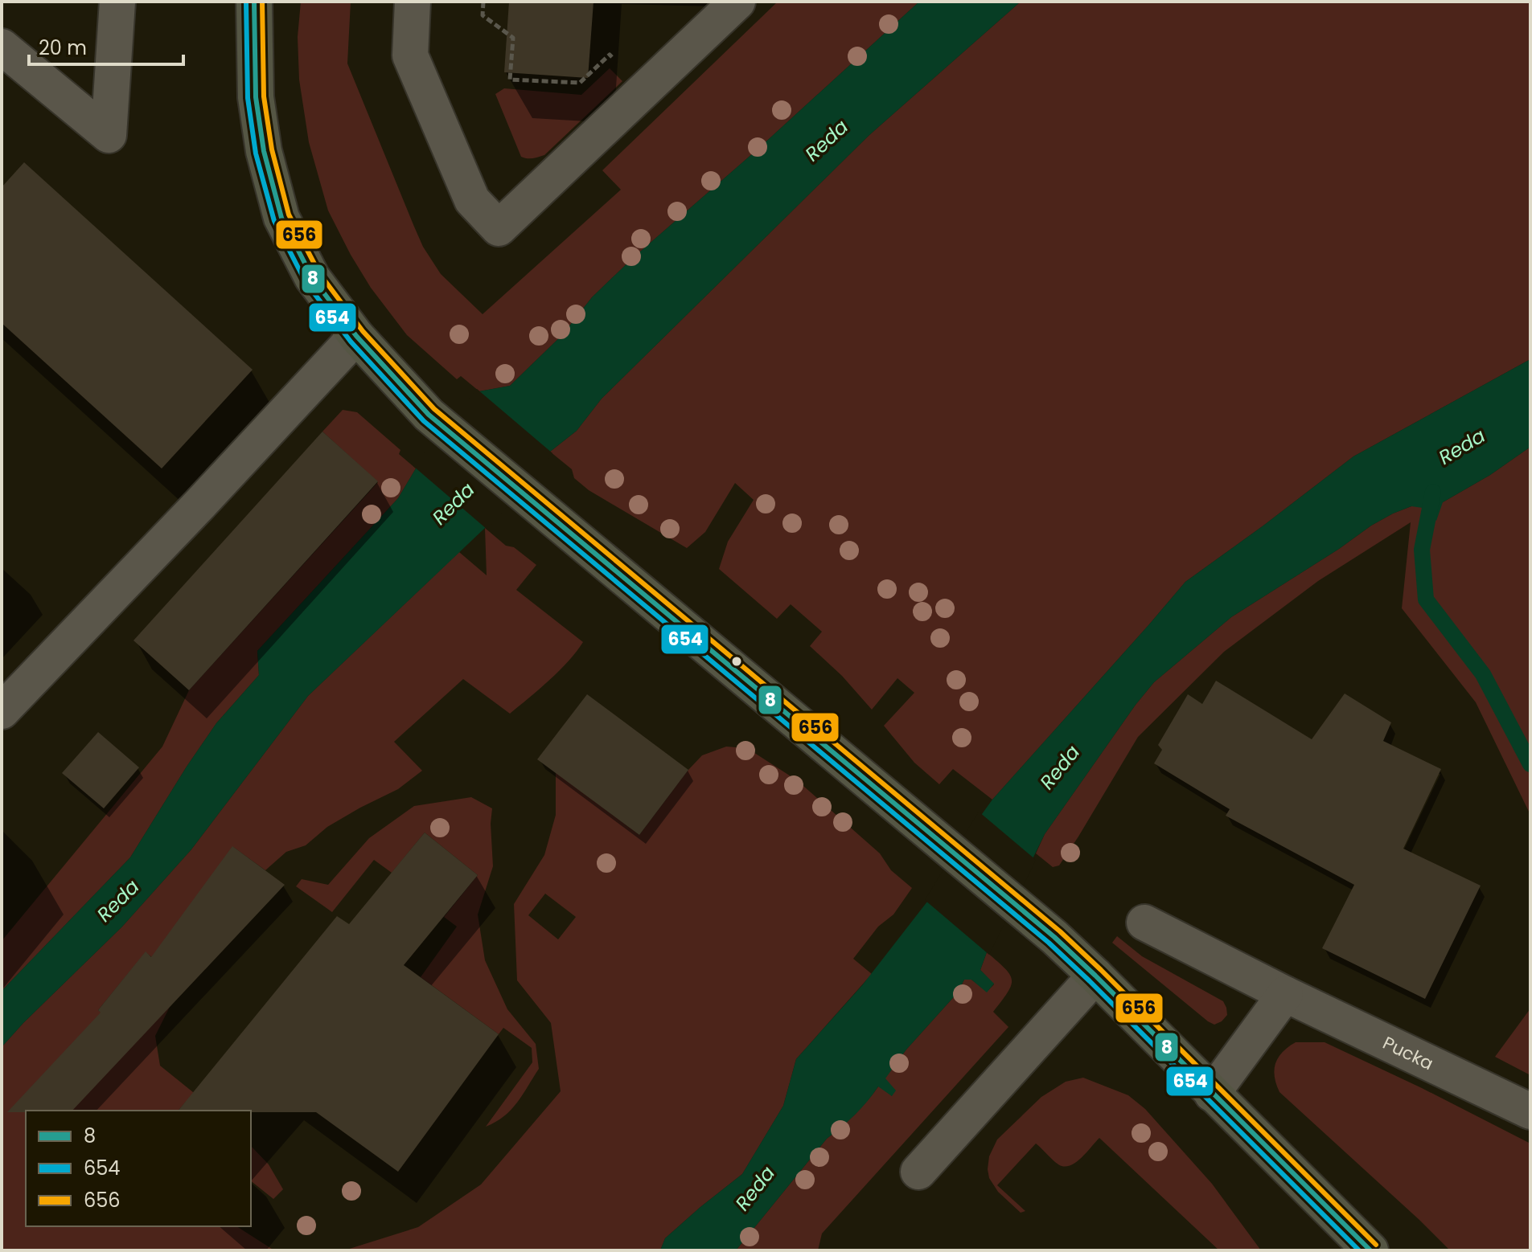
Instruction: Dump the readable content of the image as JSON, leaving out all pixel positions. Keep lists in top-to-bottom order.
{
  "streets": {
    "lane": ["Pucka"]
  },
  "water": ["Reda"],
  "lines": ["transit line 8", "transit line 654", "transit line 656"],
  "legend": ["8", "654", "656"],
  "scale_bar": "20 m"
}
